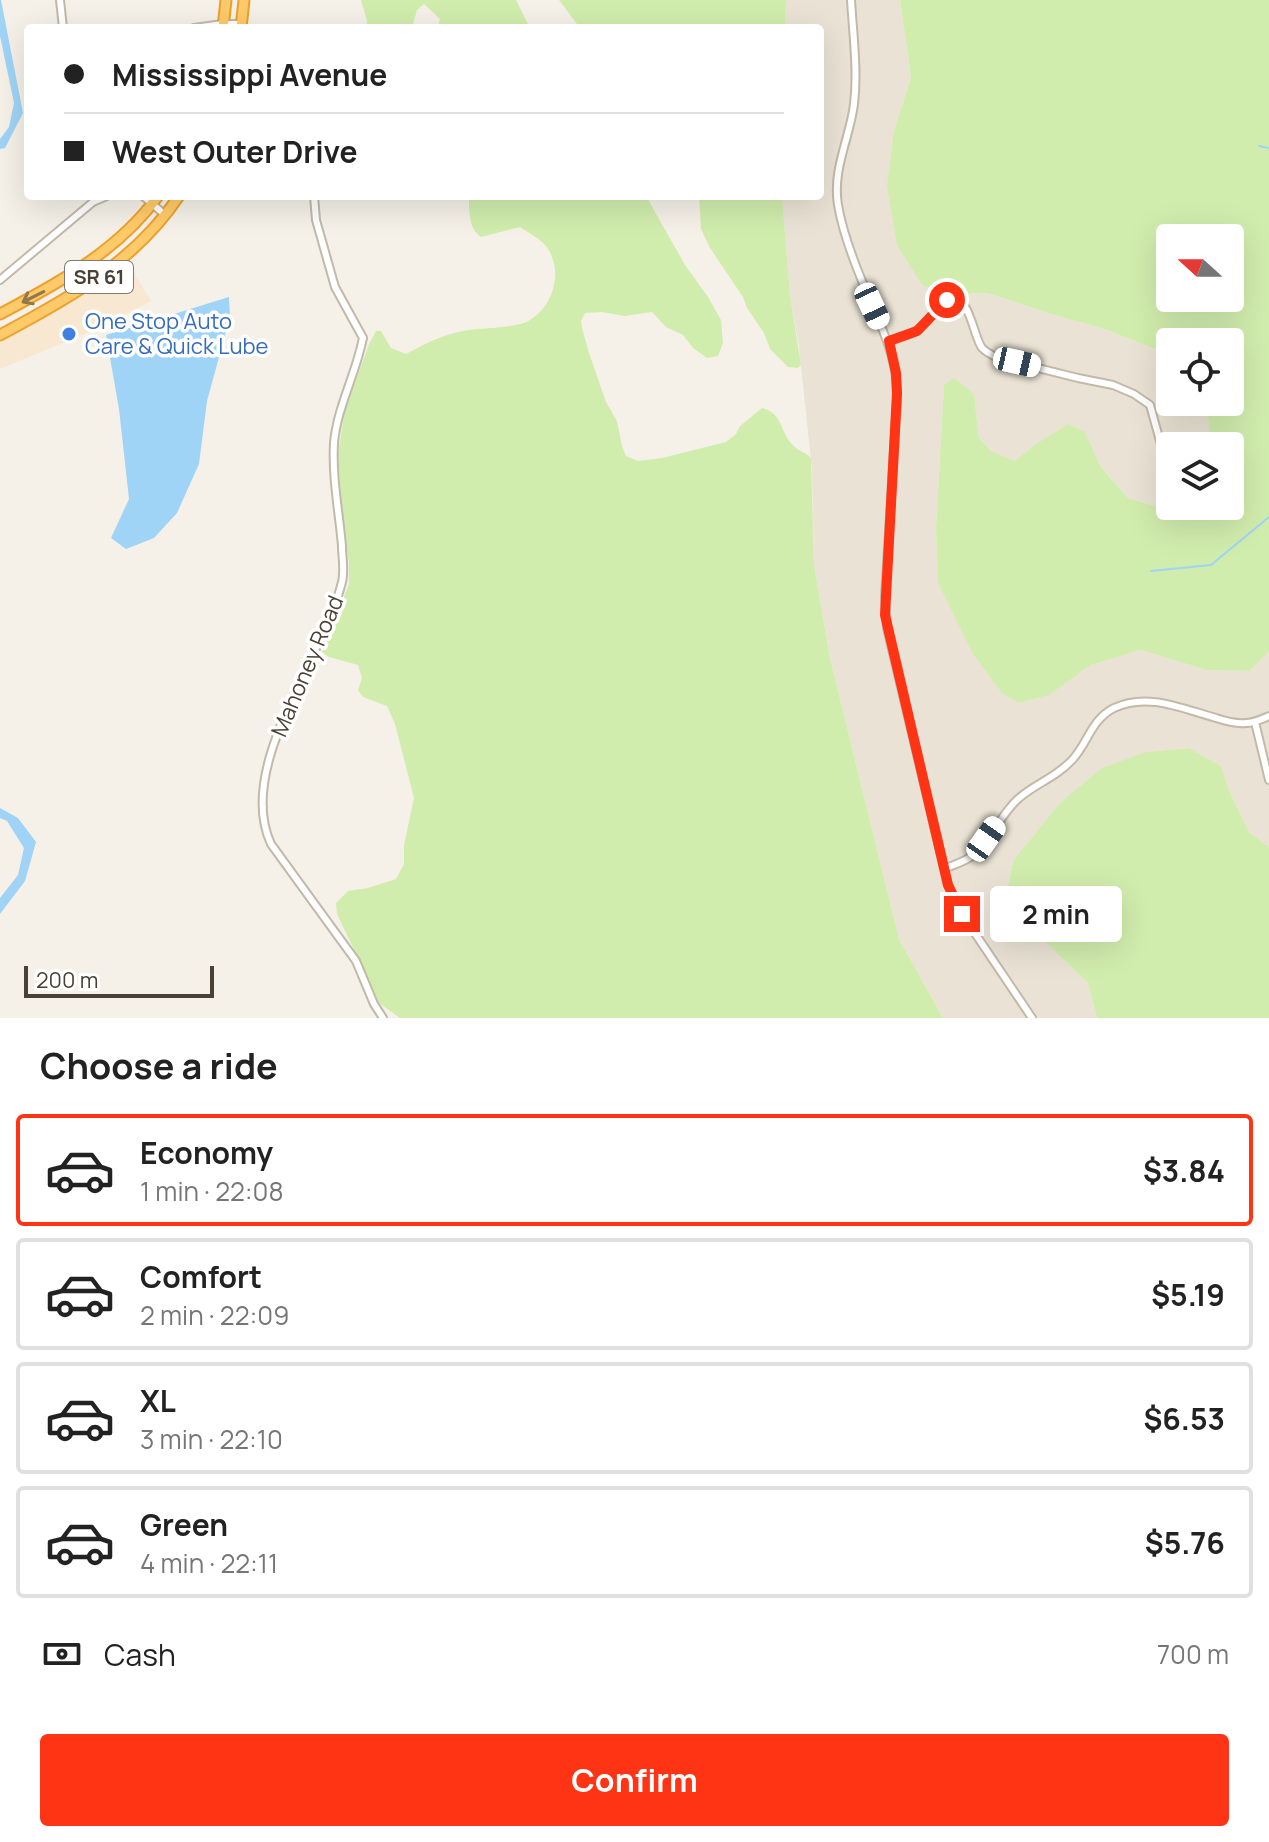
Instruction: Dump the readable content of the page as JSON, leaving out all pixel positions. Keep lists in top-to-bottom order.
{
  "streets": {
    "highway": ["SR 61"],
    "street": ["Mahoney Road"]
  },
  "places": ["One Stop Auto Care & Quick Lube"],
  "scale_bar": "200 m",
  "north": "left",
  "page": {
    "banner": ["Mississippi Avenue", "West Outer Drive"],
    "bubble": "2 min",
    "scale": "200 m",
    "heading": "Choose a ride",
    "list": [
      {
        "name": "Economy",
        "note": "1 min · 22:08",
        "value": "$3.84"
      },
      {
        "name": "Comfort",
        "note": "2 min · 22:09",
        "value": "$5.19"
      },
      {
        "name": "XL",
        "note": "3 min · 22:10",
        "value": "$6.53"
      },
      {
        "name": "Green",
        "note": "4 min · 22:11",
        "value": "$5.76"
      }
    ],
    "pay": ["Cash", "700 m"],
    "buttons": "Confirm"
  }
}
